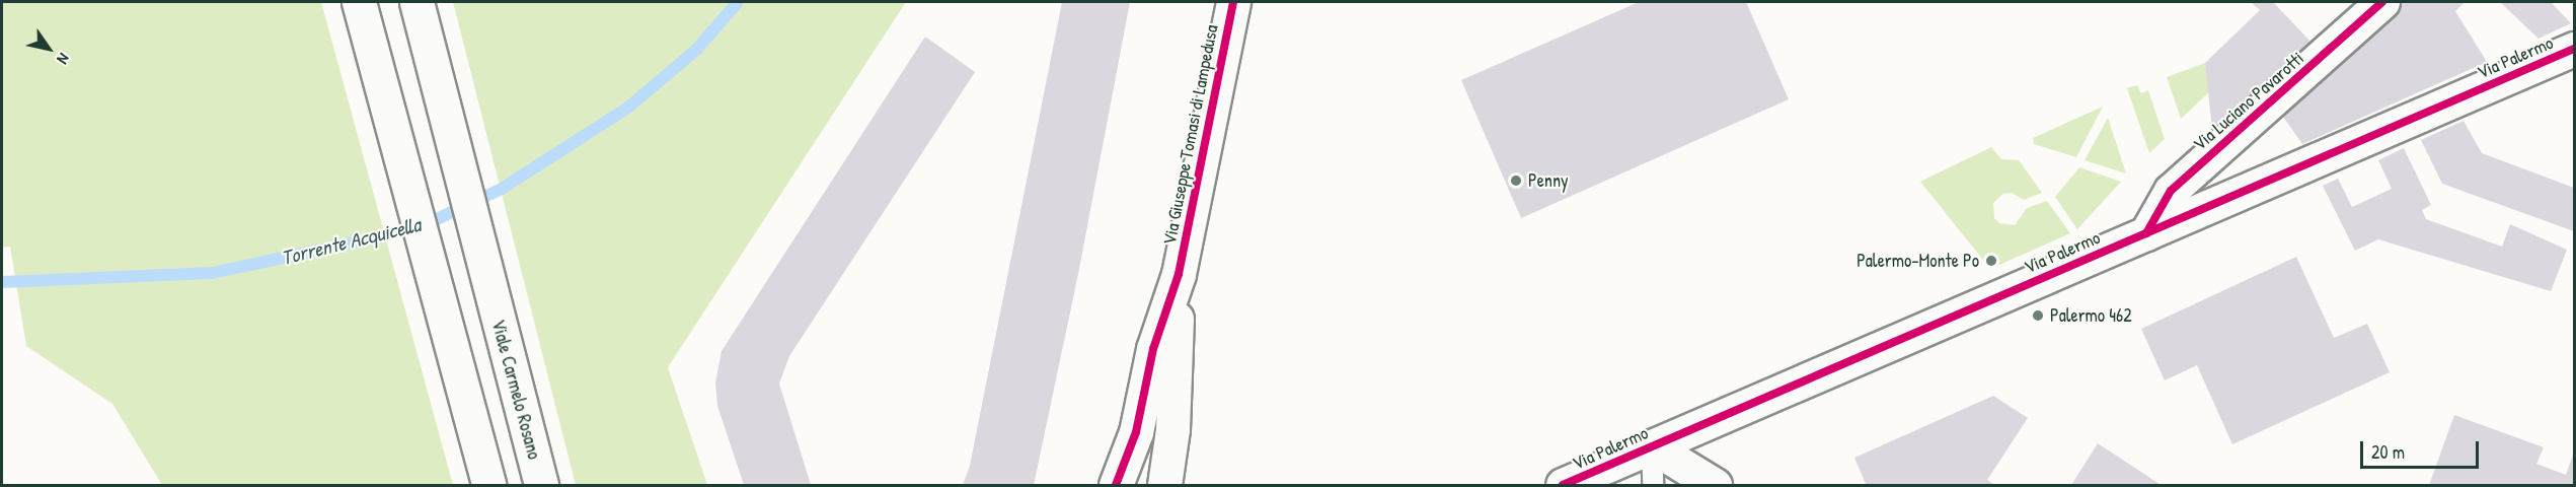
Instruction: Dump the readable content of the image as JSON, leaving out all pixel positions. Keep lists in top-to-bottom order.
{
  "streets": {
    "main road": [
      "Via Palermo",
      "Via Luciano Pavarotti",
      "Via Giuseppe Tomasi di Lampedusa",
      "Viale Carmelo Rosano"
    ]
  },
  "crossings": [
    ["Via Palermo", "Via Luciano Pavarotti"]
  ],
  "water": ["Torrente Acquicella"],
  "places": ["Penny", "Palermo-Monte Po", "Palermo 462"],
  "scale_bar": "20 m",
  "north": "bottom right"
}
